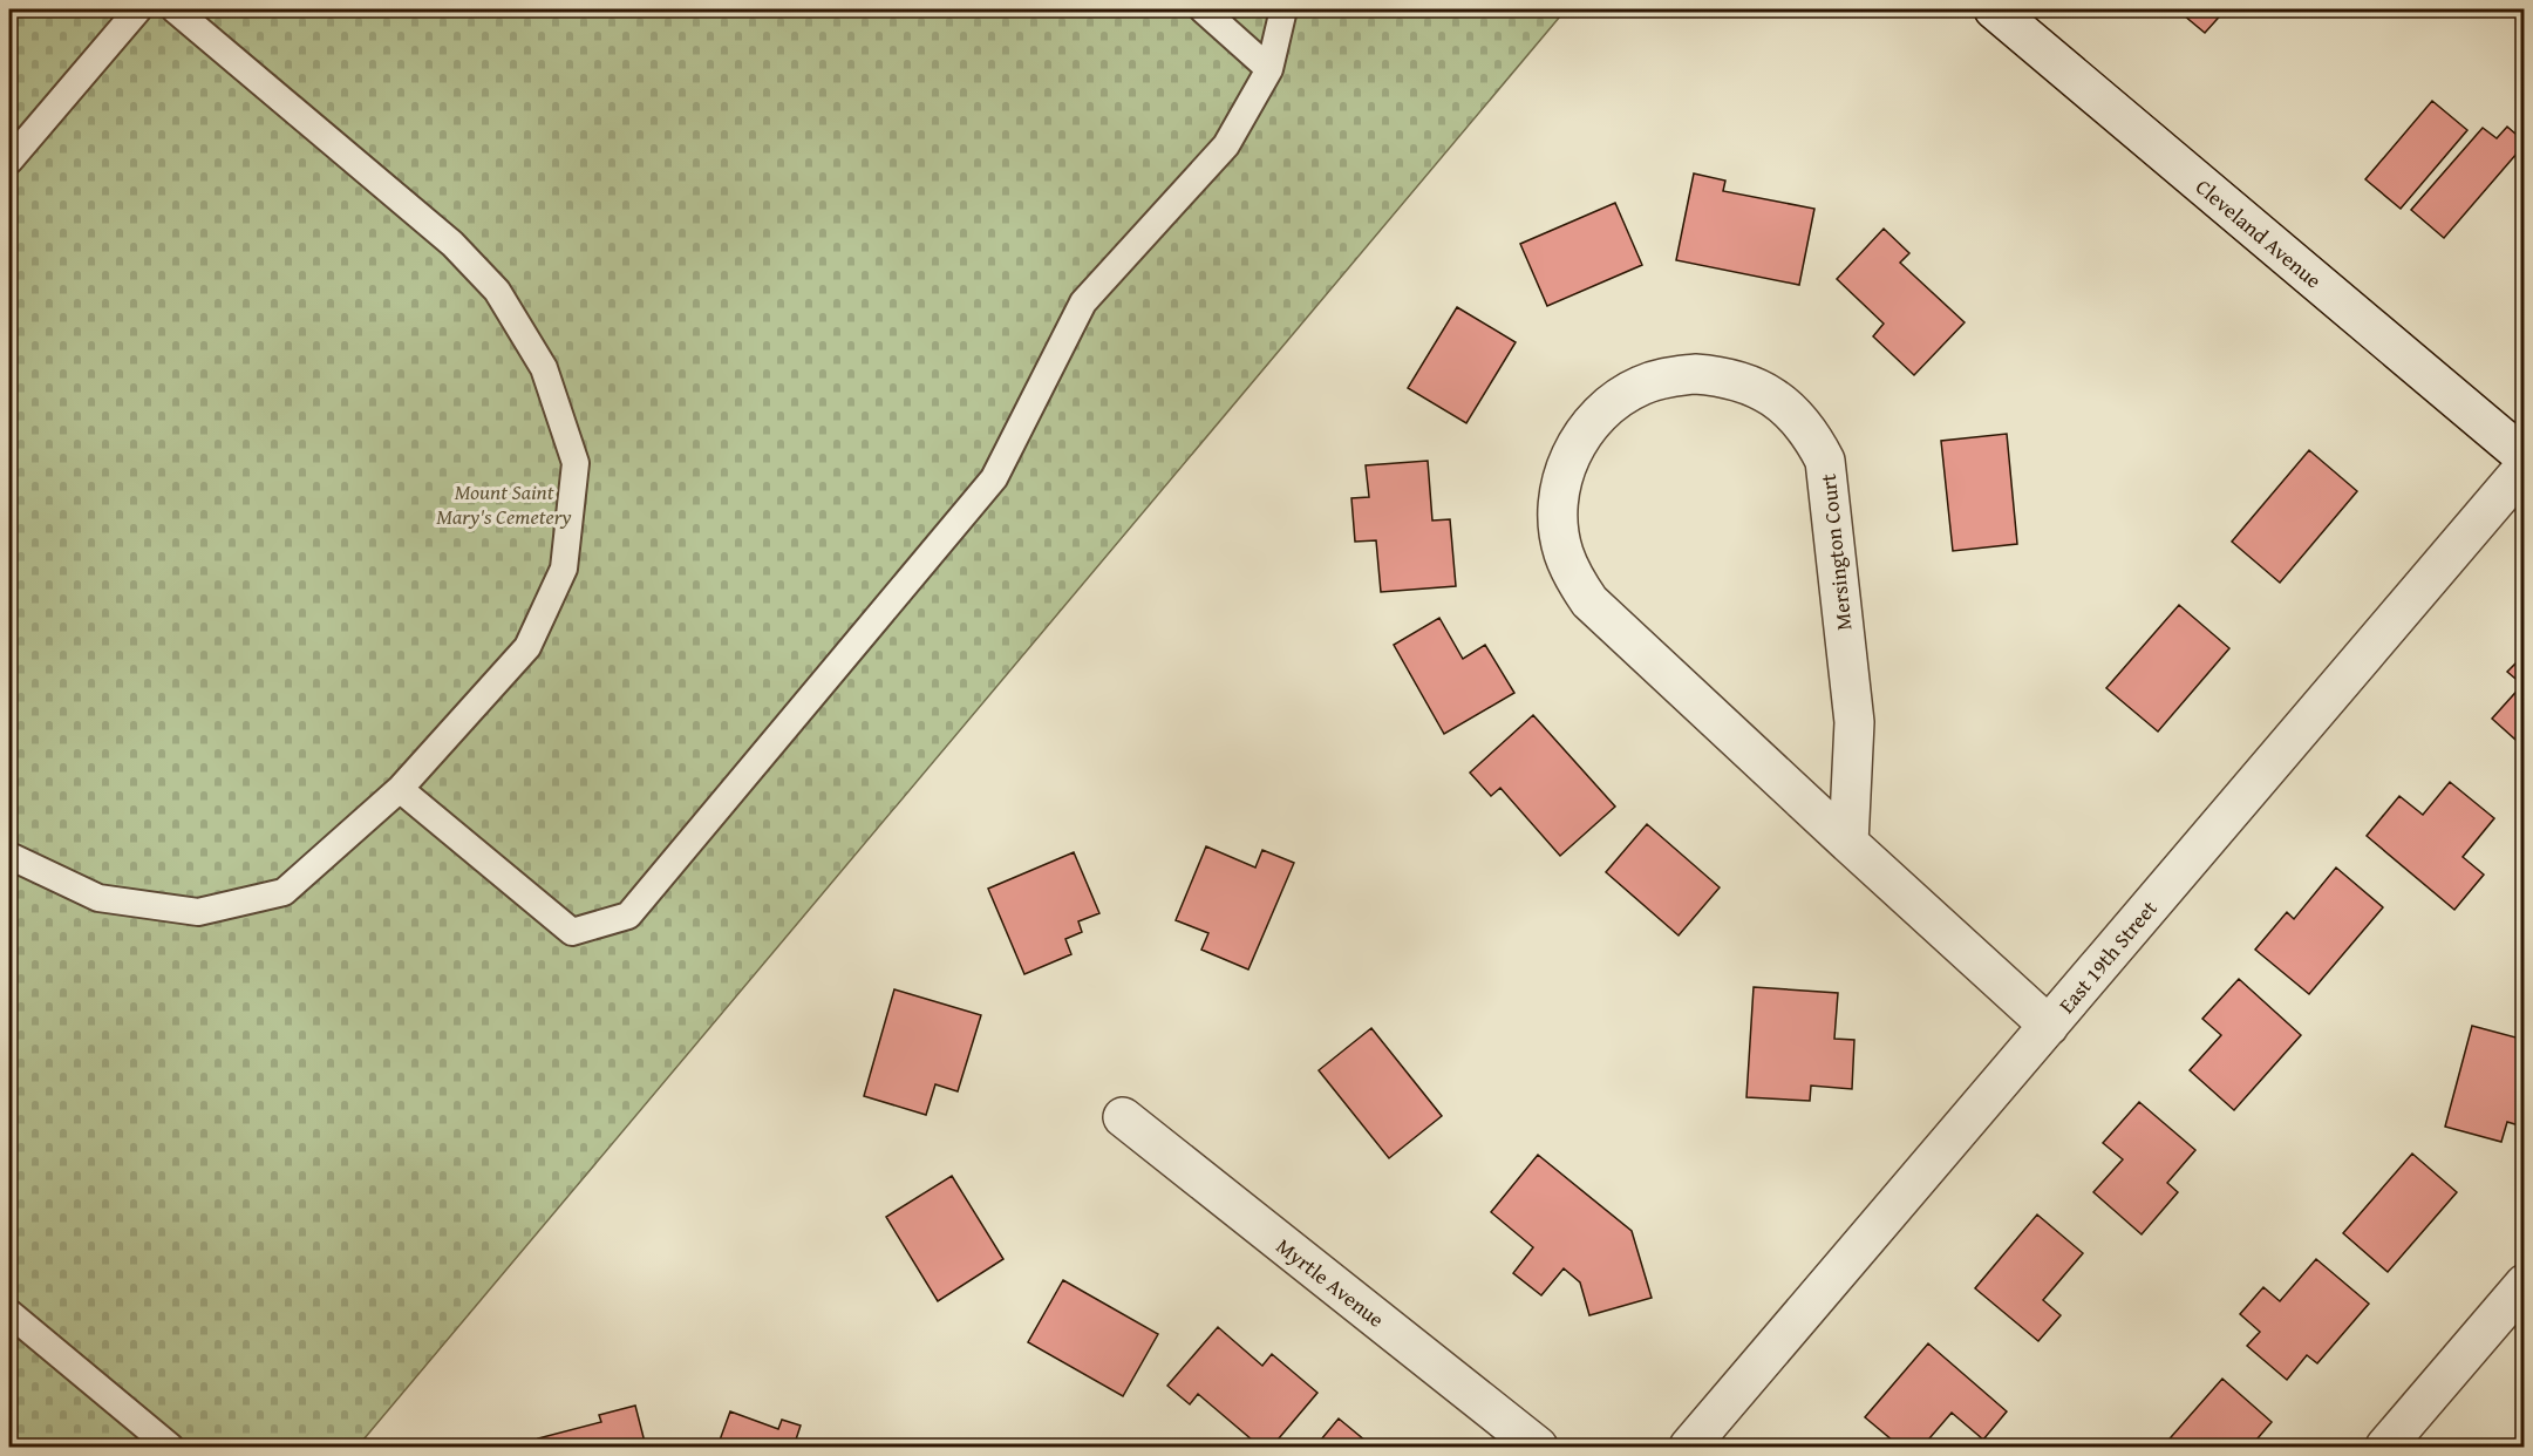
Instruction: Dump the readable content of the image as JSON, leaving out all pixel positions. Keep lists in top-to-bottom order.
{
  "streets": {
    "street": [
      "Cleveland Avenue",
      "Mersington Court",
      "East 19th Street",
      "Myrtle Avenue"
    ]
  },
  "crossings": [
    ["Mersington Court", "East 19th Street"]
  ],
  "parks": ["Mount Saint Mary's Cemetery"]
}
